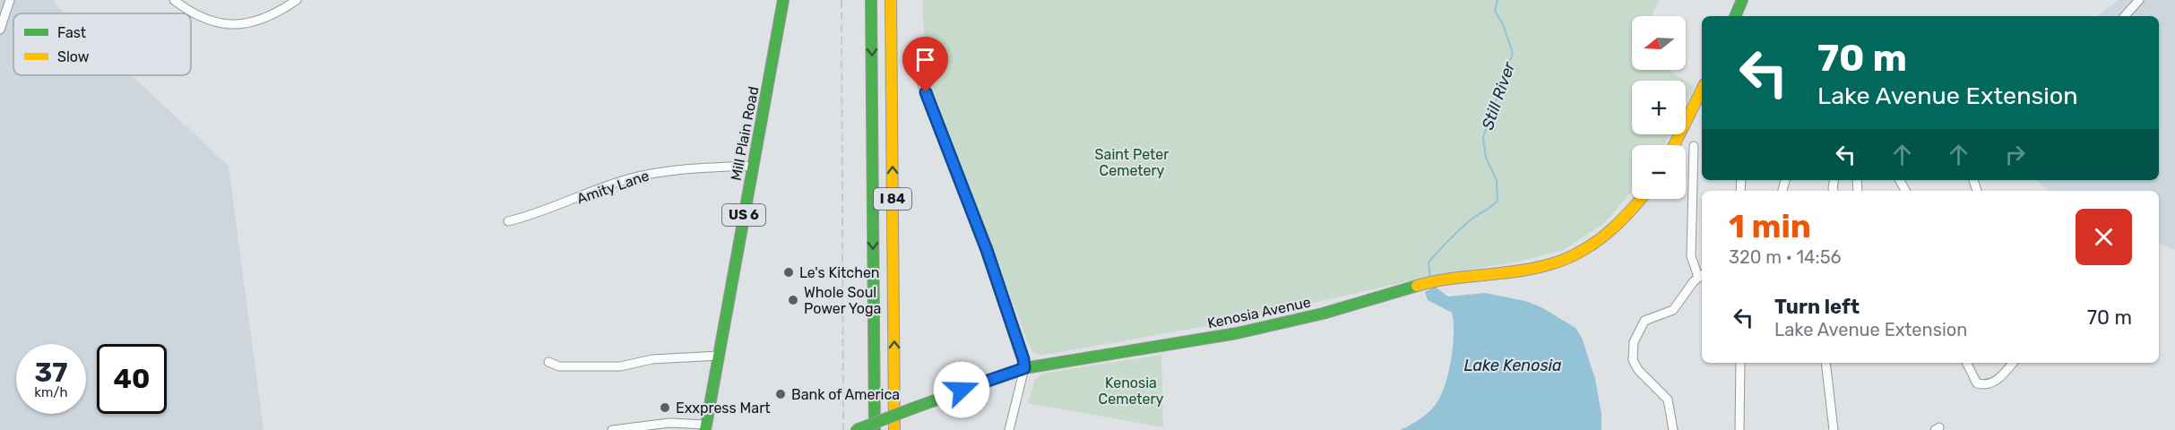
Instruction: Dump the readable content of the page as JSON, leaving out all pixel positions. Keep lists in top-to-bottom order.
{
  "streets": {
    "main road": [
      "Mill Plain Road",
      "I 84",
      "US 6",
      "Kenosia Avenue"
    ],
    "street": ["Amity Lane"]
  },
  "crossings": [
    ["Mill Plain Road", "Amity Lane"]
  ],
  "water": ["Still River", "Lake Kenosia"],
  "parks": ["Saint Peter Cemetery", "Kenosia Cemetery"],
  "places": [
    "Le's Kitchen",
    "Whole Soul Power Yoga",
    "Bank of America",
    "Exxpress Mart"
  ],
  "legend": ["Fast", "Slow"],
  "north": "left",
  "page": {
    "map_buttons": ["+", "−"],
    "turn": ["70 m", "Lake Avenue Extension"],
    "heading": ["1 min", "320 m · 14:56"],
    "list": [
      {
        "name": "Turn left",
        "note": "Lake Avenue Extension",
        "value": "70 m"
      }
    ],
    "speed": "37 km/h",
    "limit": "40"
  }
}
